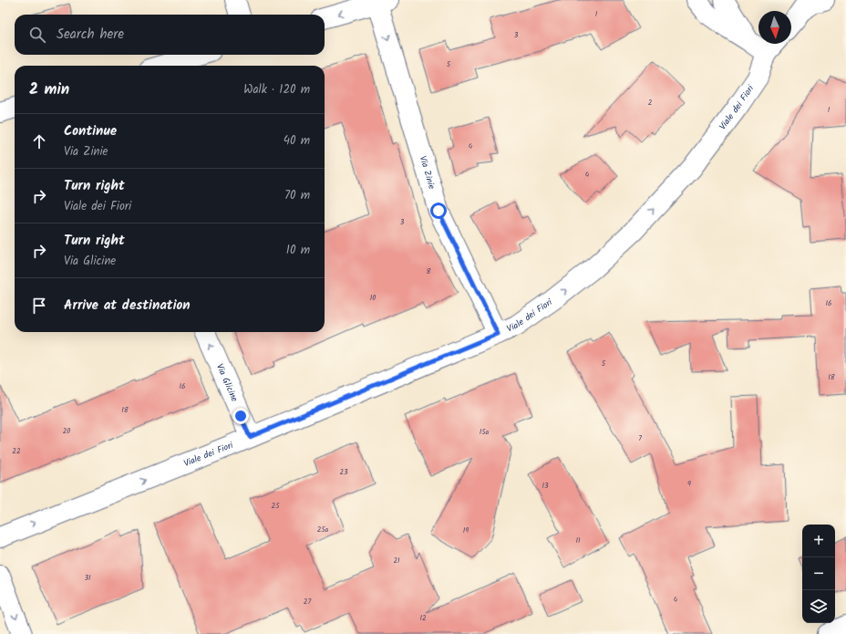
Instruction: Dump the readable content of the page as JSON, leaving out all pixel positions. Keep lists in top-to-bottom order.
{
  "streets": {
    "street": ["Viale dei Fiori", "Via Zinie", "Via Glicine"]
  },
  "crossings": [
    ["Viale dei Fiori", "Via Zinie"],
    ["Viale dei Fiori", "Via Glicine"]
  ],
  "one_way": ["Viale dei Fiori", "Via Zinie", "Via Glicine"],
  "house_numbers": [
    "1",
    "3",
    "5",
    "2",
    "1",
    "4",
    "4",
    "3",
    "8",
    "10",
    "16",
    "5",
    "18",
    "16",
    "18",
    "20",
    "15a",
    "7",
    "22",
    "23",
    "9",
    "13",
    "25",
    "25a",
    "19",
    "11",
    "21",
    "31",
    "4",
    "27",
    "12"
  ],
  "north": "bottom",
  "page": {
    "search": "Search here",
    "heading": ["2 min", "Walk · 120 m"],
    "list": [
      ["Continue", "Via Zinie", "40 m"],
      ["Turn right", "Viale dei Fiori", "70 m"],
      ["Turn right", "Via Glicine", "10 m"],
      "Arrive at destination"
    ],
    "map_buttons": ["+", "−"]
  }
}
